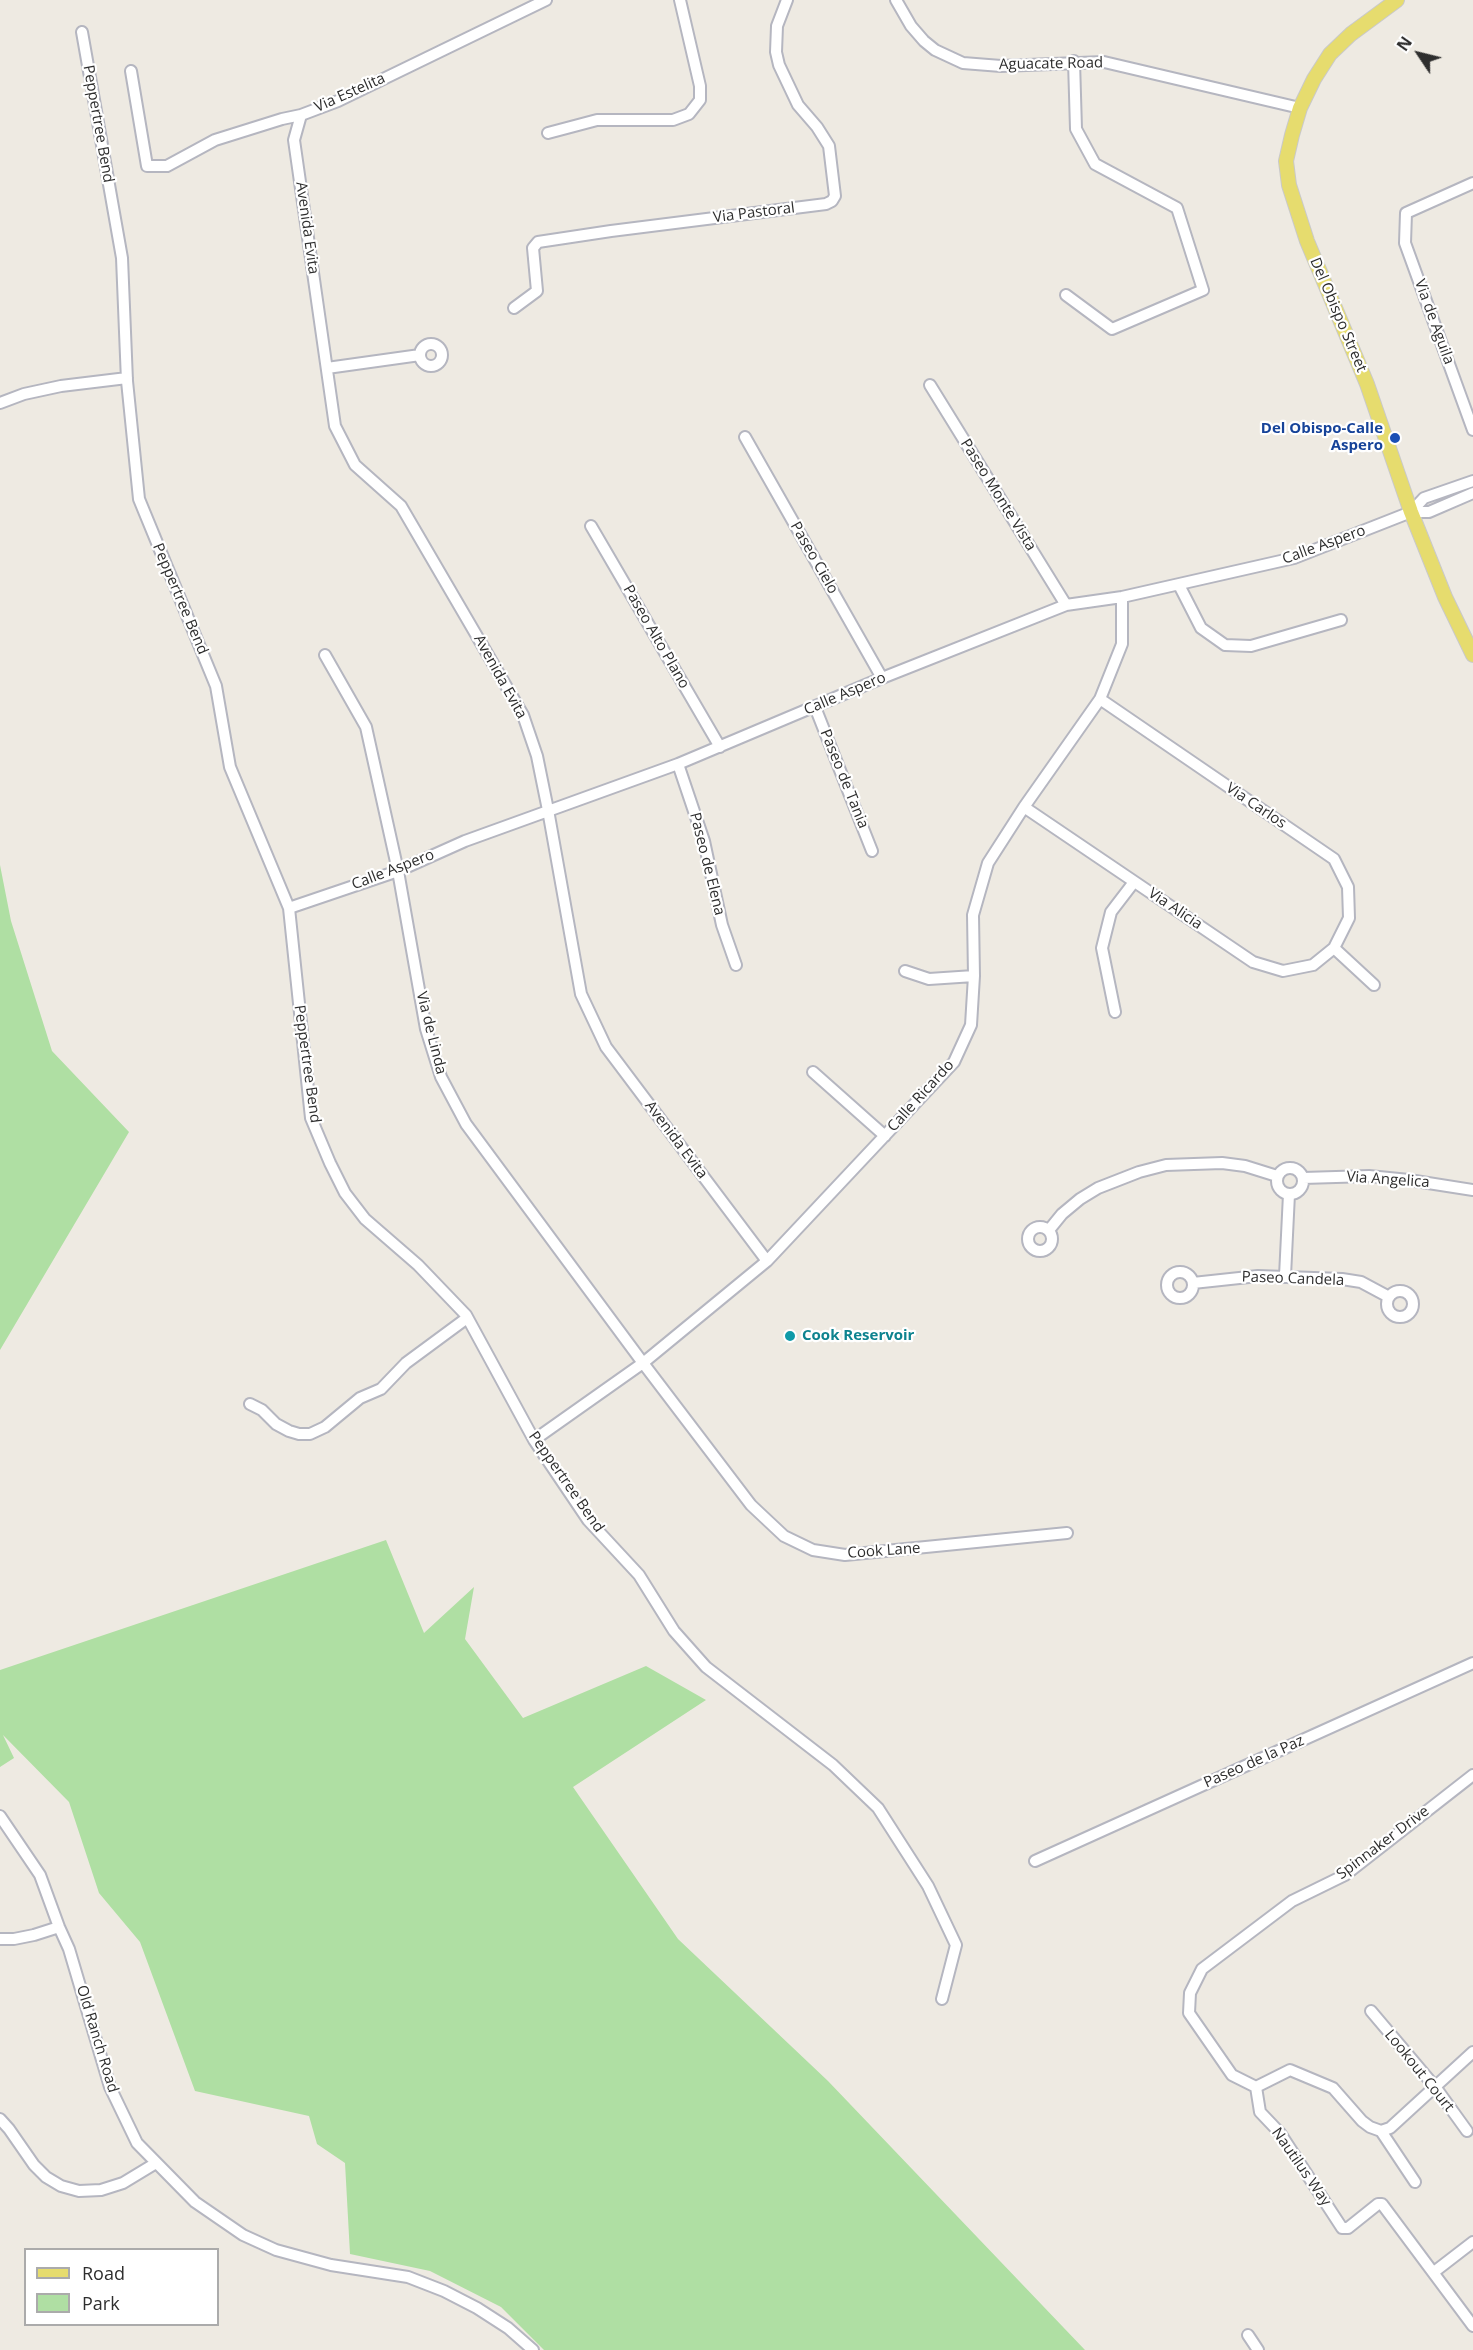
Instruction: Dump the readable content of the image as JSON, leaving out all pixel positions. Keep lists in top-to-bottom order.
{
  "streets": {
    "main road": ["Del Obispo Street"],
    "street": [
      "Aguacate Road",
      "Via Estelita",
      "Peppertree Bend",
      "Via Pastoral",
      "Avenida Evita",
      "Via de Aguila",
      "Paseo Monte Vista",
      "Calle Aspero",
      "Paseo Cielo",
      "Paseo Alto Plano",
      "Paseo de Tania",
      "Via Carlos",
      "Paseo de Elena",
      "Via Alicia",
      "Via de Linda",
      "Calle Ricardo",
      "Via Angelica",
      "Paseo Candela",
      "Cook Lane",
      "Paseo de la Paz",
      "Spinnaker Drive",
      "Old Ranch Road",
      "Lookout Court",
      "Nautilus Way"
    ]
  },
  "crossings": [
    ["Aguacate Road", "Del Obispo Street"],
    ["Via Estelita", "Avenida Evita"],
    ["Peppertree Bend", "Calle Aspero"],
    ["Peppertree Bend", "Calle Ricardo"],
    ["Avenida Evita", "Calle Aspero"],
    ["Avenida Evita", "Calle Ricardo"],
    ["Del Obispo Street", "Calle Aspero"],
    ["Paseo Monte Vista", "Calle Aspero"],
    ["Calle Aspero", "Paseo Cielo"],
    ["Calle Aspero", "Paseo Alto Plano"],
    ["Calle Aspero", "Paseo de Tania"],
    ["Calle Aspero", "Paseo de Elena"],
    ["Calle Aspero", "Via de Linda"],
    ["Calle Aspero", "Calle Ricardo"],
    ["Via Carlos", "Via Alicia"],
    ["Via Carlos", "Calle Ricardo"],
    ["Via Alicia", "Calle Ricardo"],
    ["Via de Linda", "Calle Ricardo"],
    ["Via de Linda", "Cook Lane"],
    ["Calle Ricardo", "Cook Lane"],
    ["Spinnaker Drive", "Nautilus Way"]
  ],
  "places": ["Del Obispo-Calle Aspero", "Cook Reservoir"],
  "legend": ["Road", "Park"],
  "north": "top left"
}
